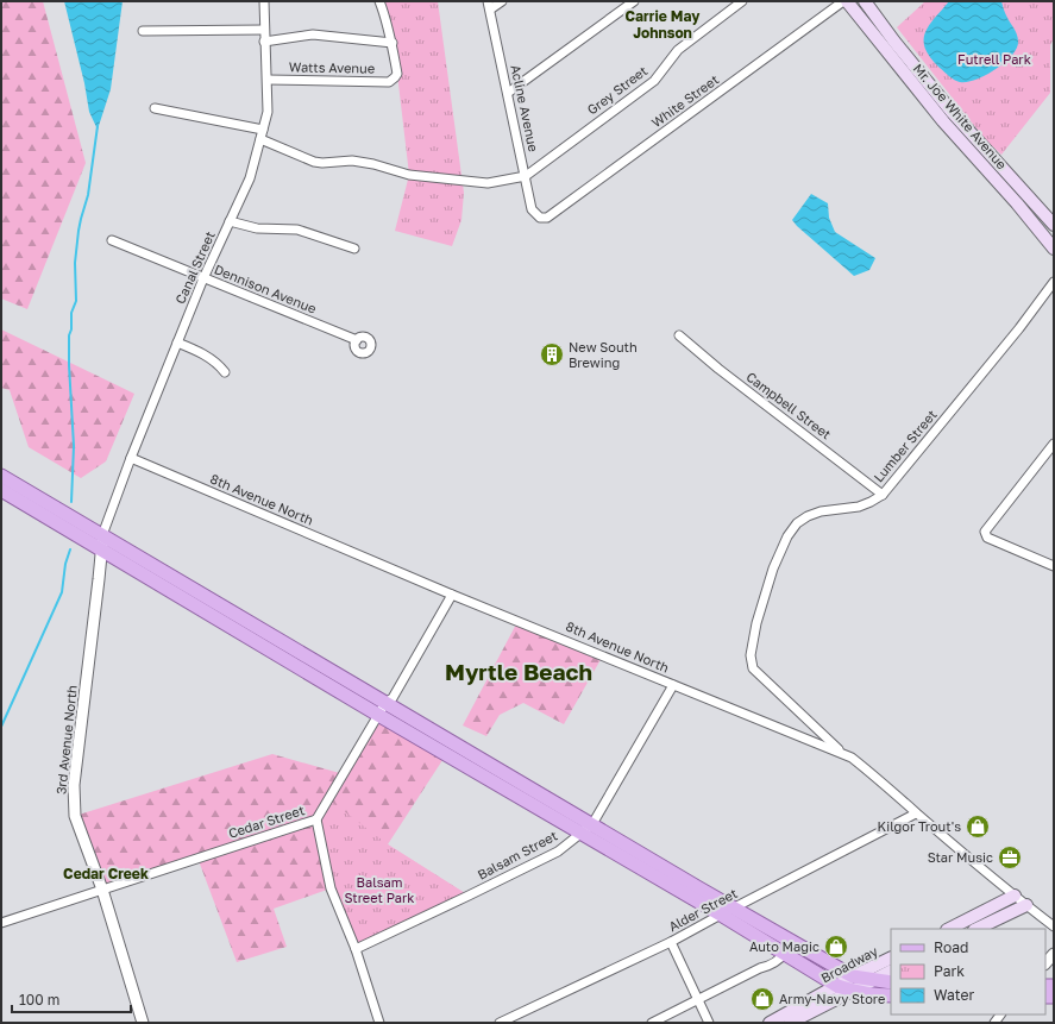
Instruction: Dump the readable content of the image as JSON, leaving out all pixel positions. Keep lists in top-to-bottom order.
{
  "streets": {
    "main road": ["Mr. Joe White Avenue", "Broadway"],
    "street": [
      "Watts Avenue",
      "Grey Street",
      "White Street",
      "Acline Avenue",
      "Canal Street",
      "Dennison Avenue",
      "Campbell Street",
      "Lumber Street",
      "8th Avenue North",
      "3rd Avenue North",
      "Cedar Street",
      "Balsam Street",
      "Alder Street"
    ]
  },
  "crossings": [
    ["Watts Avenue", "Canal Street"],
    ["Grey Street", "Acline Avenue"],
    ["White Street", "Acline Avenue"],
    ["White Street", "Mr. Joe White Avenue"],
    ["Canal Street", "Dennison Avenue"],
    ["Canal Street", "8th Avenue North"],
    ["Canal Street", "3rd Avenue North"],
    ["Campbell Street", "Lumber Street"],
    ["Lumber Street", "8th Avenue North"],
    ["8th Avenue North", "Cedar Street"],
    ["8th Avenue North", "Balsam Street"],
    ["8th Avenue North", "Alder Street"],
    ["3rd Avenue North", "Cedar Street"]
  ],
  "districts": ["Carrie May Johnson", "Myrtle Beach", "Cedar Creek"],
  "parks": ["Futrell Park", "Balsam Street Park"],
  "places": {
    "building": ["New South Brewing"],
    "shop": ["Kilgor Trout's", "Auto Magic", "Army-Navy Store"],
    "office": ["Star Music"]
  },
  "legend": ["Road", "Park", "Water"],
  "scale_bar": "100 m"
}
